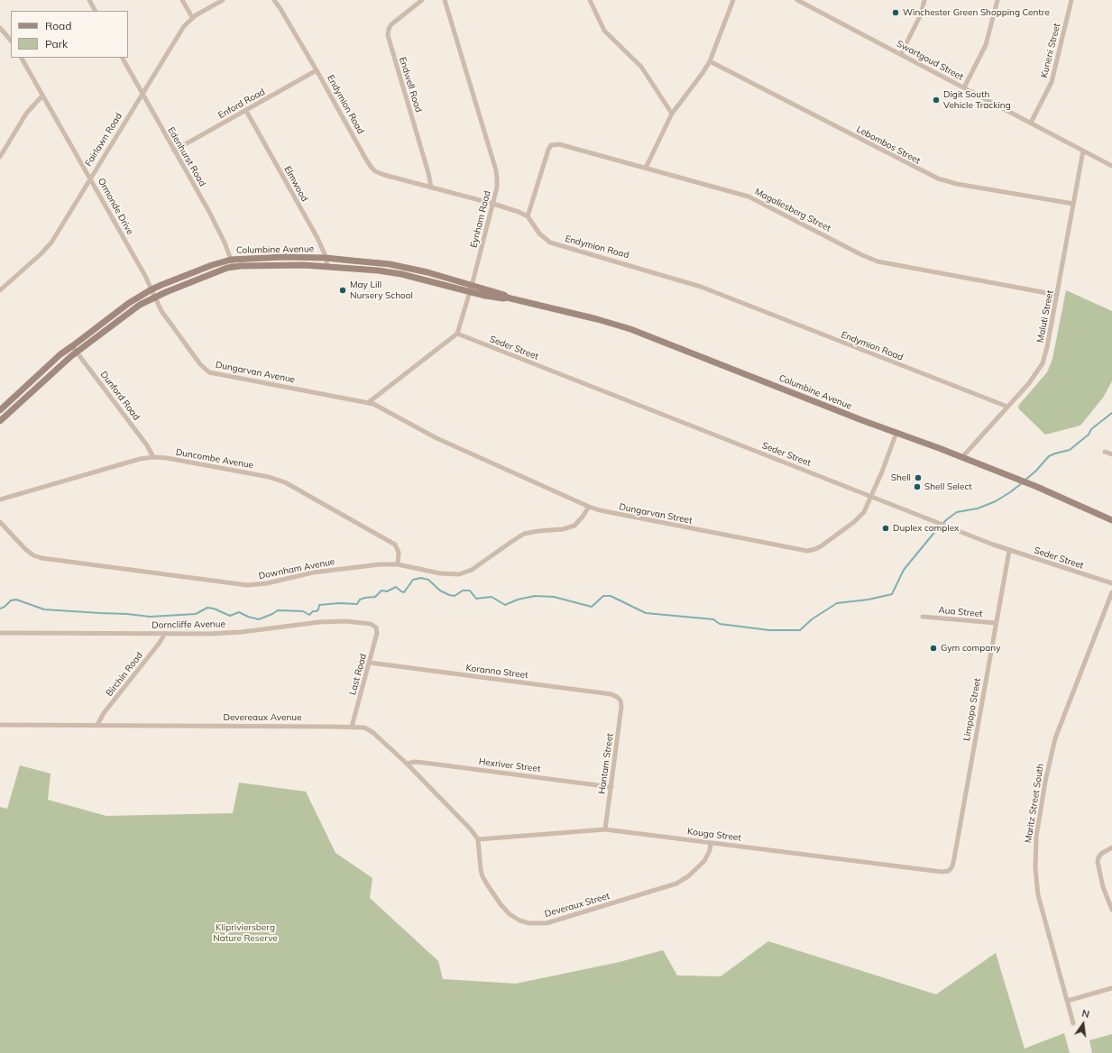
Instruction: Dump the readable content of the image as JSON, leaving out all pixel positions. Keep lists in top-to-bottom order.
{
  "streets": {
    "main road": ["Columbine Avenue"],
    "street": [
      "Kuneni Street",
      "Swartgoud Street",
      "Endwell Road",
      "Enford Road",
      "Endymion Road",
      "Fairlawn Road",
      "Lebombos Street",
      "Edenhurst Road",
      "Elmwood",
      "Ormonde Drive",
      "Magaliesberg Street",
      "Eynham Road",
      "Maluti Street",
      "Seder Street",
      "Dungarvan Avenue",
      "Dunford Road",
      "Duncombe Avenue",
      "Dungarvan Street",
      "Downham Avenue",
      "Aua Street",
      "Dorncliffe Avenue",
      "Koranna Street",
      "Birchin Road",
      "Last Road",
      "Limpopo Street",
      "Devereaux Avenue",
      "Hantam Street",
      "Hexriver Street",
      "Maritz Street South",
      "Kouga Street",
      "Deveraux Street"
    ]
  },
  "crossings": [
    ["Kuneni Street", "Swartgoud Street"],
    ["Swartgoud Street", "Maluti Street"],
    ["Endwell Road", "Endymion Road"],
    ["Enford Road", "Endymion Road"],
    ["Enford Road", "Edenhurst Road"],
    ["Enford Road", "Elmwood"],
    ["Endymion Road", "Magaliesberg Street"],
    ["Endymion Road", "Eynham Road"],
    ["Endymion Road", "Maluti Street"],
    ["Fairlawn Road", "Edenhurst Road"],
    ["Fairlawn Road", "Ormonde Drive"],
    ["Lebombos Street", "Maluti Street"],
    ["Edenhurst Road", "Columbine Avenue"],
    ["Elmwood", "Columbine Avenue"],
    ["Ormonde Drive", "Columbine Avenue"],
    ["Ormonde Drive", "Dungarvan Avenue"],
    ["Magaliesberg Street", "Maluti Street"],
    ["Eynham Road", "Columbine Avenue"],
    ["Eynham Road", "Seder Street"],
    ["Columbine Avenue", "Maluti Street"],
    ["Columbine Avenue", "Dungarvan Avenue"],
    ["Columbine Avenue", "Dunford Road"],
    ["Columbine Avenue", "Dungarvan Street"],
    ["Seder Street", "Dungarvan Street"],
    ["Seder Street", "Limpopo Street"],
    ["Dungarvan Avenue", "Dungarvan Street"],
    ["Dunford Road", "Duncombe Avenue"],
    ["Duncombe Avenue", "Downham Avenue"],
    ["Dungarvan Street", "Downham Avenue"],
    ["Aua Street", "Limpopo Street"],
    ["Dorncliffe Avenue", "Birchin Road"],
    ["Dorncliffe Avenue", "Last Road"],
    ["Koranna Street", "Last Road"],
    ["Koranna Street", "Hantam Street"],
    ["Birchin Road", "Devereaux Avenue"],
    ["Last Road", "Devereaux Avenue"],
    ["Limpopo Street", "Kouga Street"],
    ["Devereaux Avenue", "Hexriver Street"],
    ["Devereaux Avenue", "Kouga Street"],
    ["Devereaux Avenue", "Deveraux Street"],
    ["Hantam Street", "Hexriver Street"],
    ["Hantam Street", "Kouga Street"],
    ["Kouga Street", "Deveraux Street"]
  ],
  "parks": ["Klipriviersberg Nature Reserve"],
  "places": [
    "Winchester Green Shopping Centre",
    "Digit South Vehicle Tracking",
    "May Lill Nursery School",
    "Shell",
    "Shell Select",
    "Duplex complex",
    "Gym company"
  ],
  "legend": ["Road", "Park"],
  "north": "top"
}
